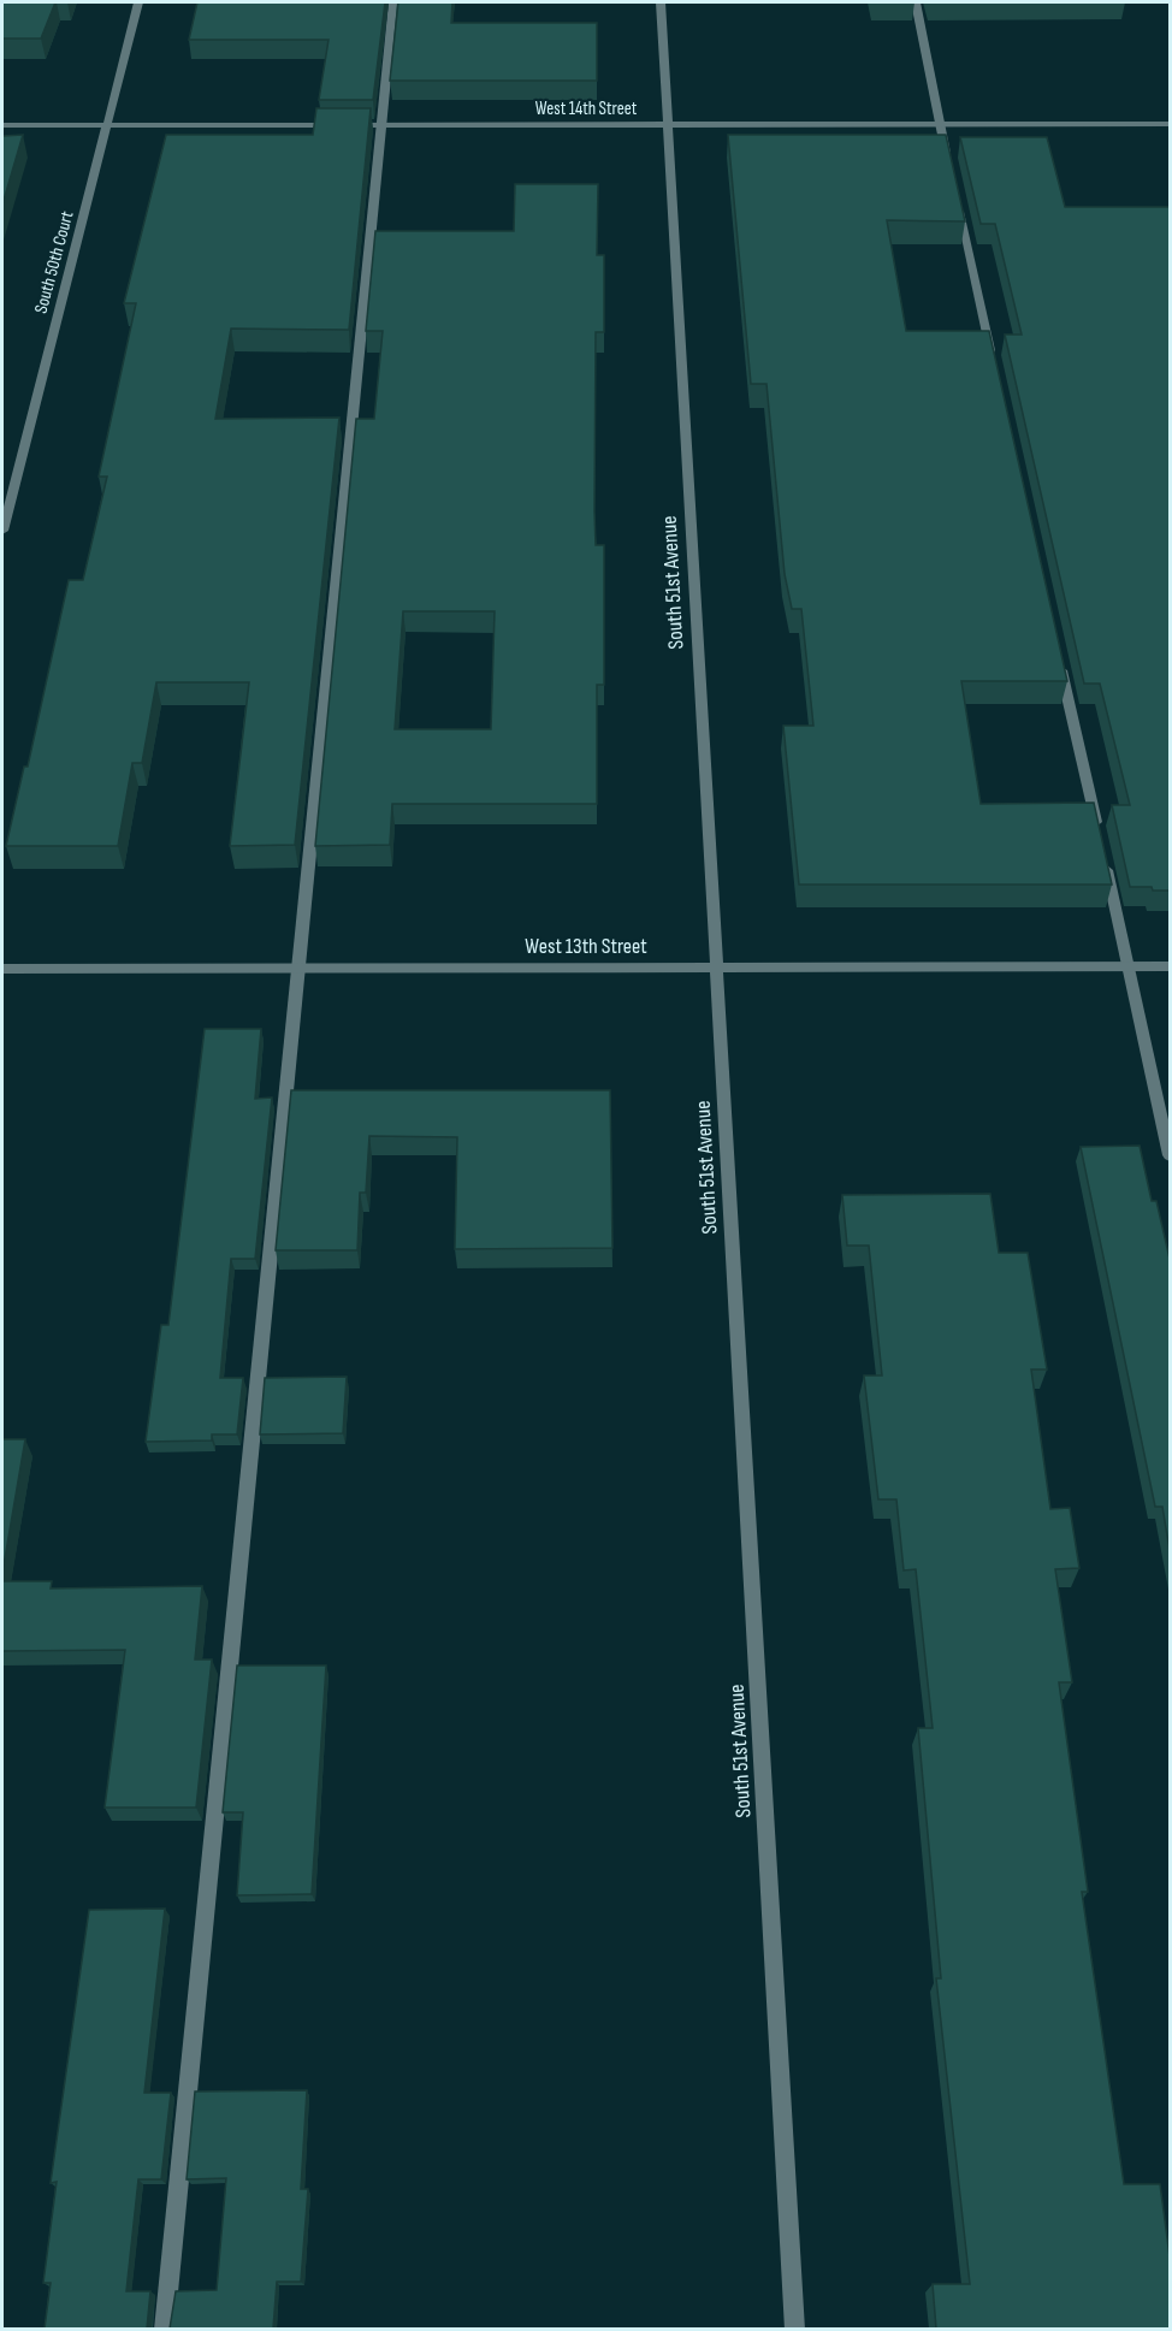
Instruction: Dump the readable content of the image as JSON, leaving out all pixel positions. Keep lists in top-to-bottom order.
{
  "streets": {
    "street": [
      "West 14th Street",
      "South 50th Court",
      "South 51st Avenue",
      "West 13th Street"
    ]
  },
  "crossings": [
    ["West 14th Street", "South 50th Court"],
    ["West 14th Street", "South 51st Avenue"],
    ["South 51st Avenue", "West 13th Street"]
  ]
}
